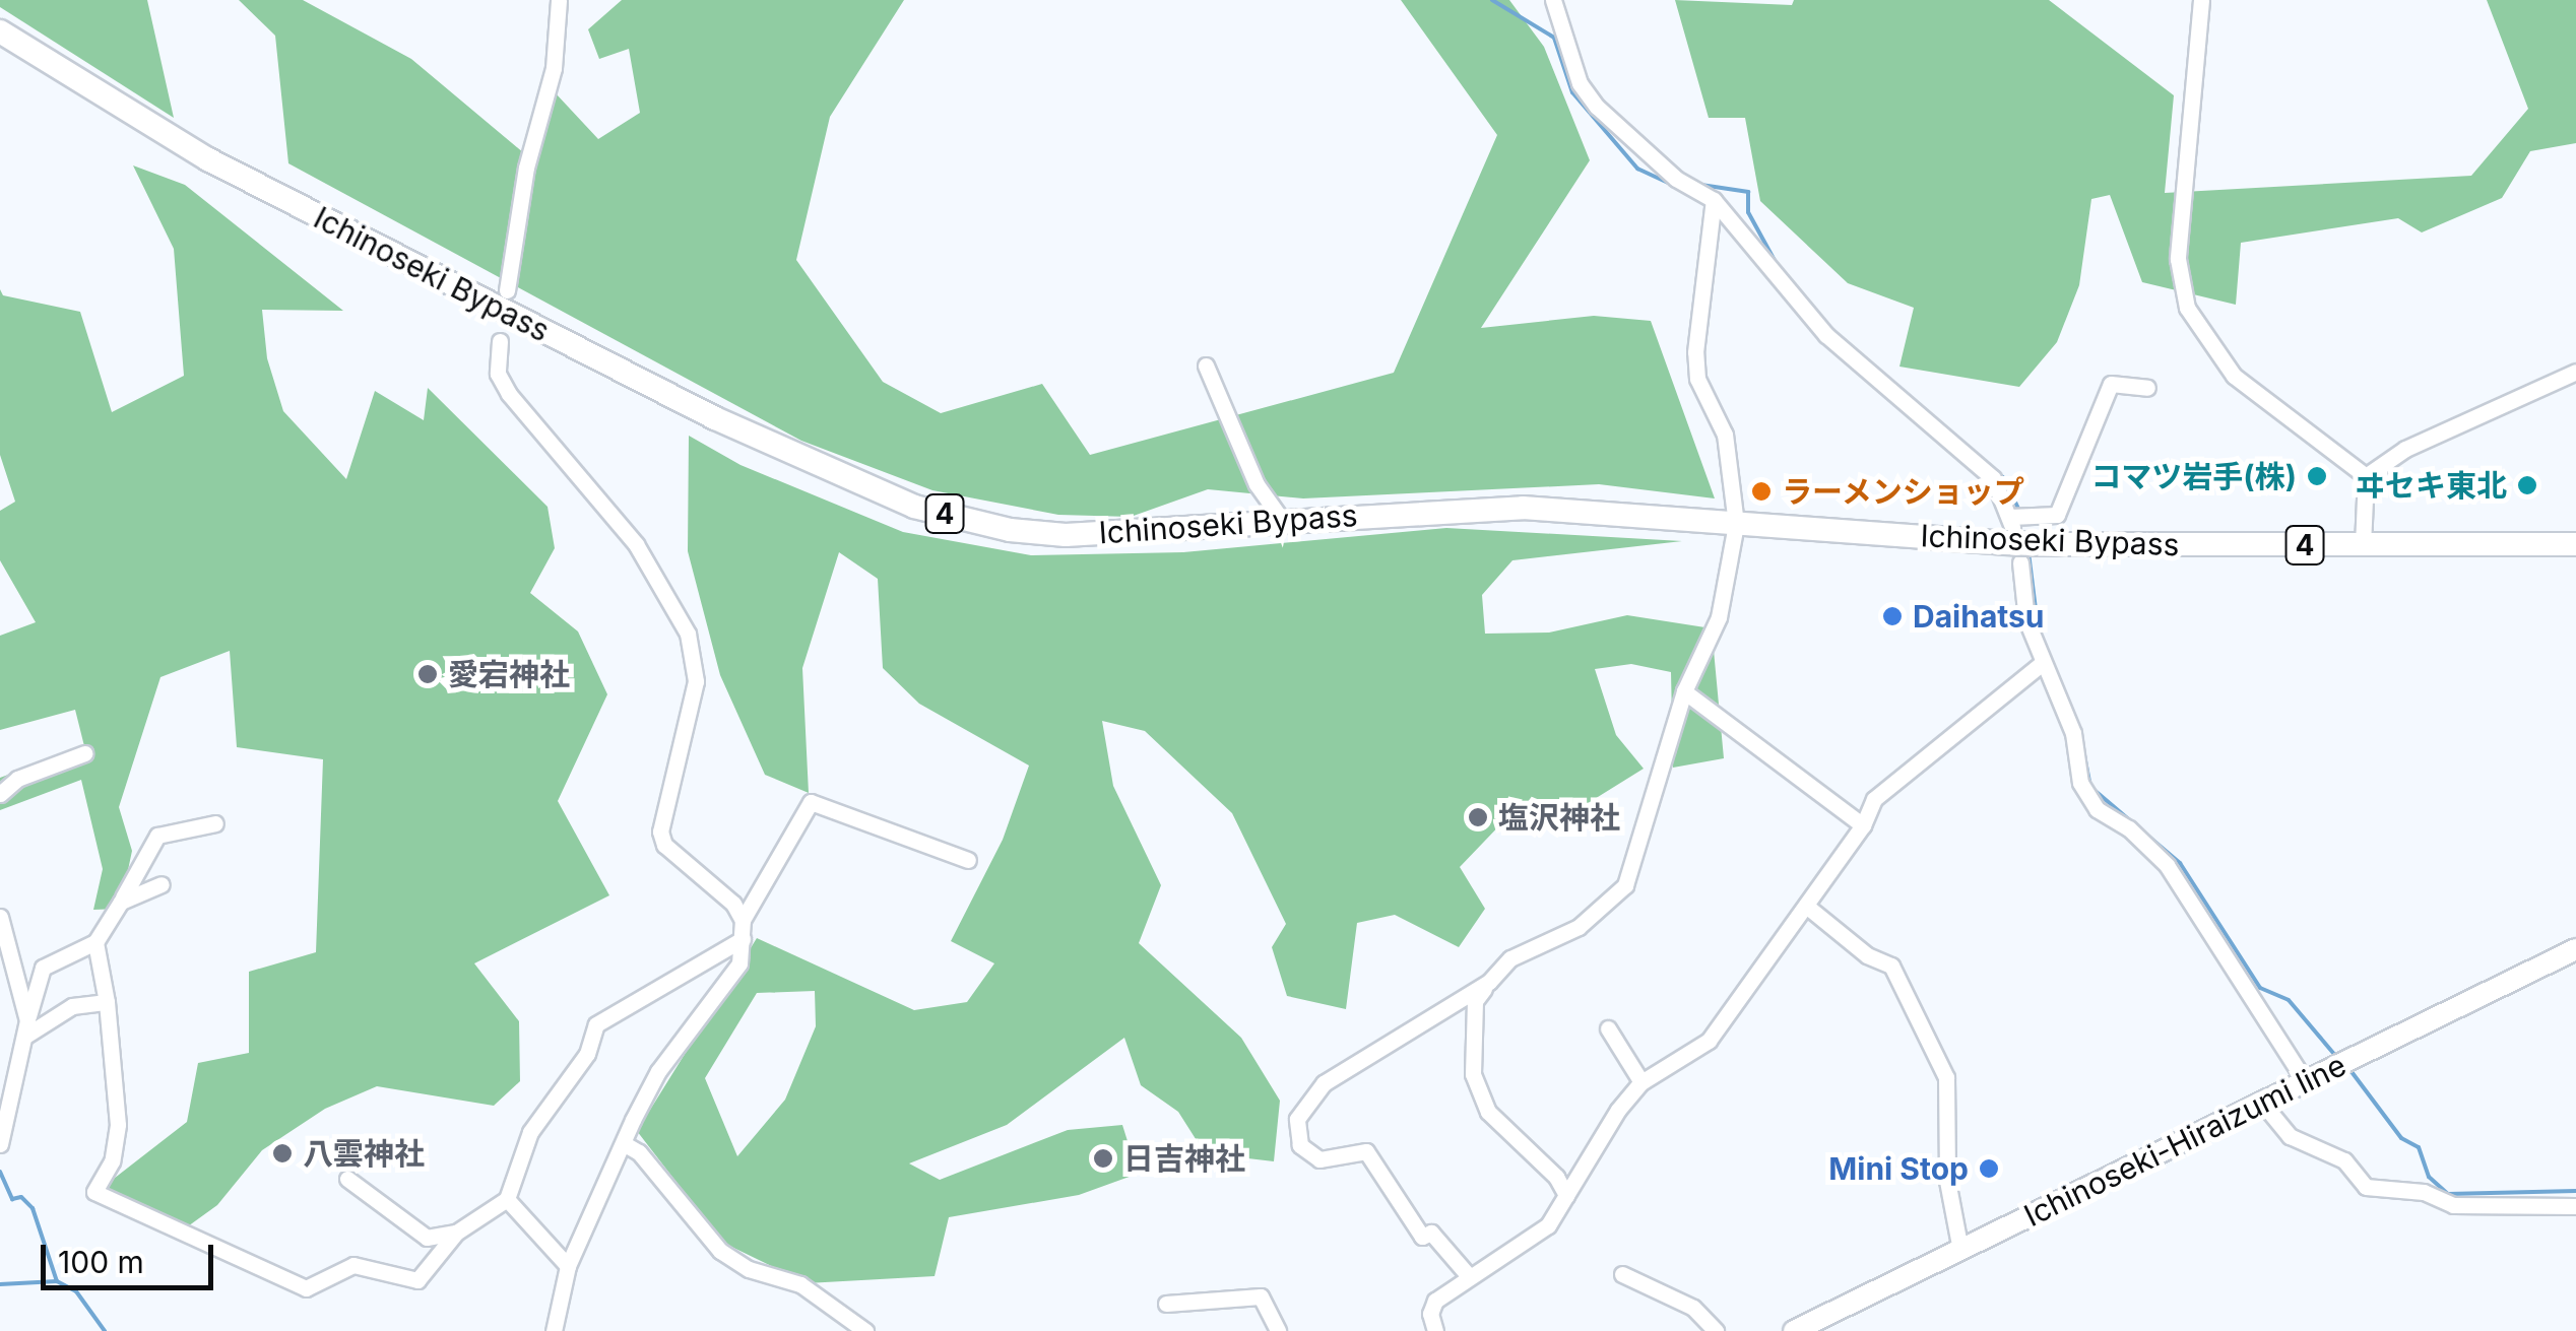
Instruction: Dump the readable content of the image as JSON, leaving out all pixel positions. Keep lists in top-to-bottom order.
{
  "streets": {
    "highway": ["Ichinoseki Bypass", "4"],
    "main road": ["Ichinoseki-Hiraizumi line"]
  },
  "places": [
    "コマツ岩手(株)",
    "ヰセキ東北",
    "ラーメンショップ",
    "Daihatsu",
    "愛宕神社",
    "塩沢神社",
    "八雲神社",
    "日吉神社",
    "Mini Stop"
  ],
  "scale_bar": "100 m"
}
